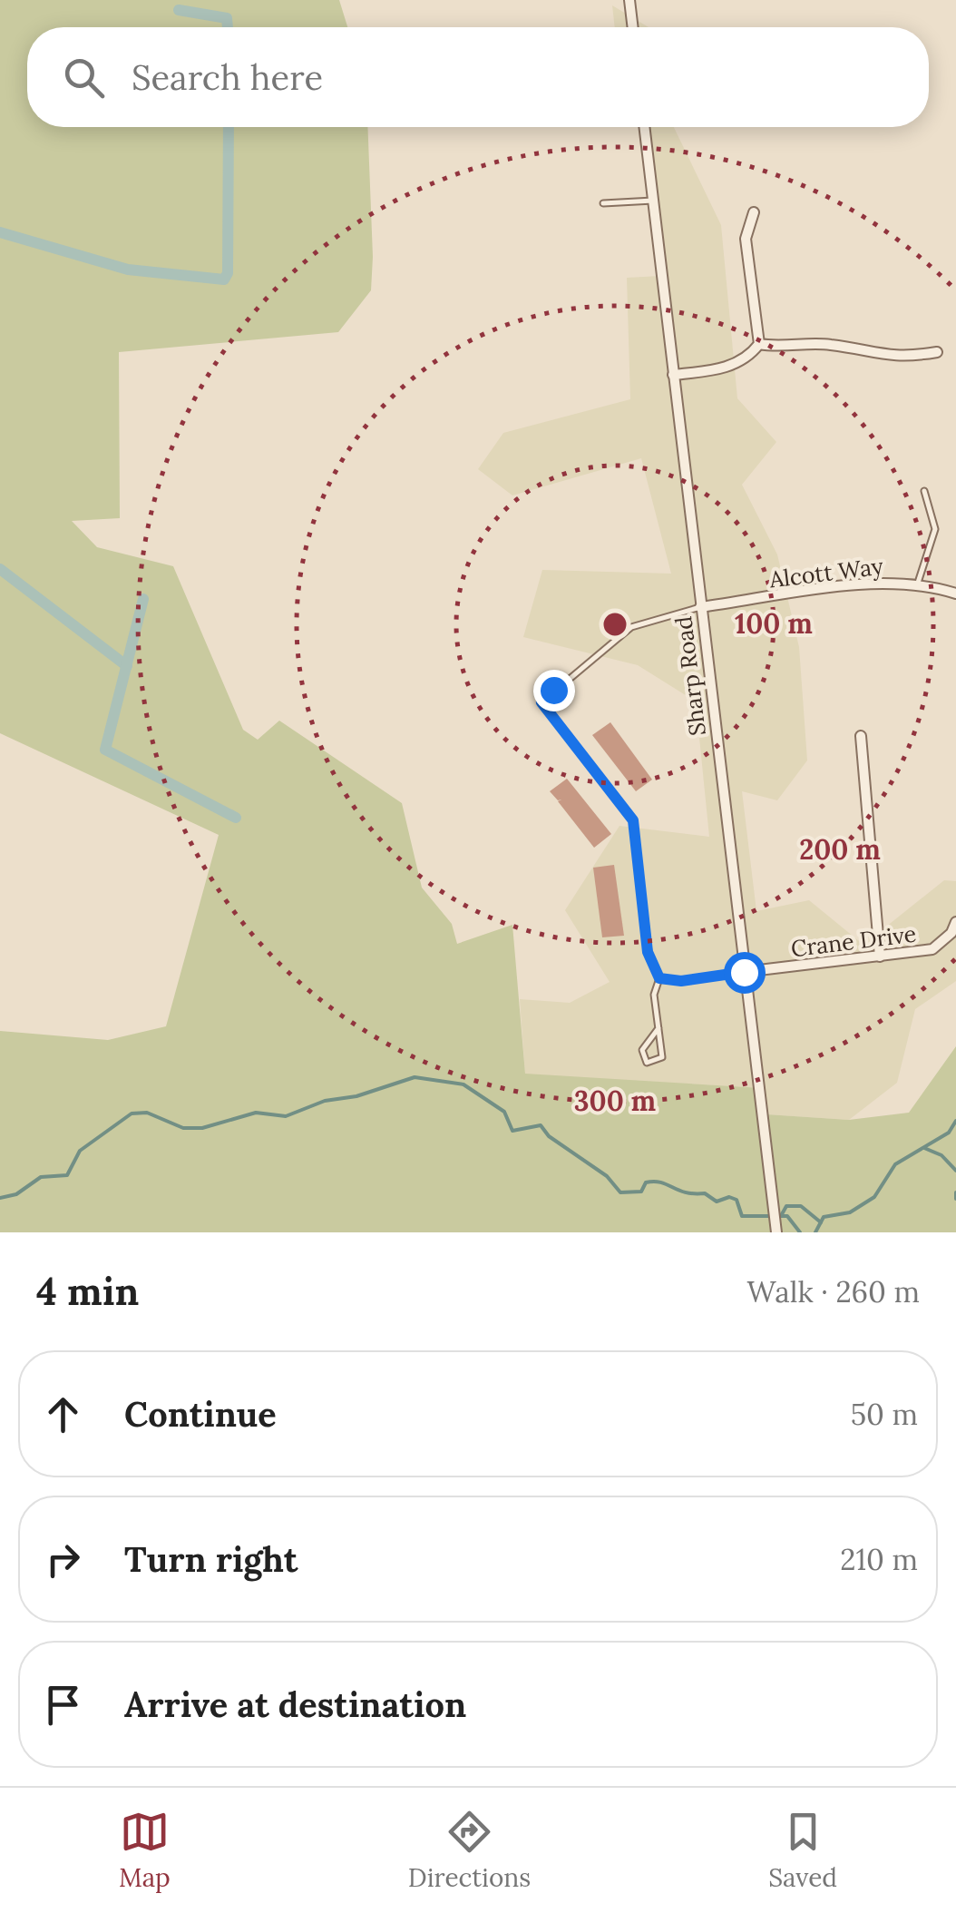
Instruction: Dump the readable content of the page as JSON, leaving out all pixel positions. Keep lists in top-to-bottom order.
{
  "streets": {
    "street": ["Alcott Way", "Sharp Road", "Crane Drive"]
  },
  "crossings": [
    ["Alcott Way", "Sharp Road"],
    ["Sharp Road", "Crane Drive"]
  ],
  "page": {
    "search": "Search here",
    "heading": ["4 min", "Walk · 260 m"],
    "list": [
      ["Continue", "50 m"],
      ["Turn right", "210 m"],
      "Arrive at destination"
    ],
    "nav": ["Map", "Directions", "Saved"]
  },
  "rings": ["100 m", "200 m", "300 m"]
}
